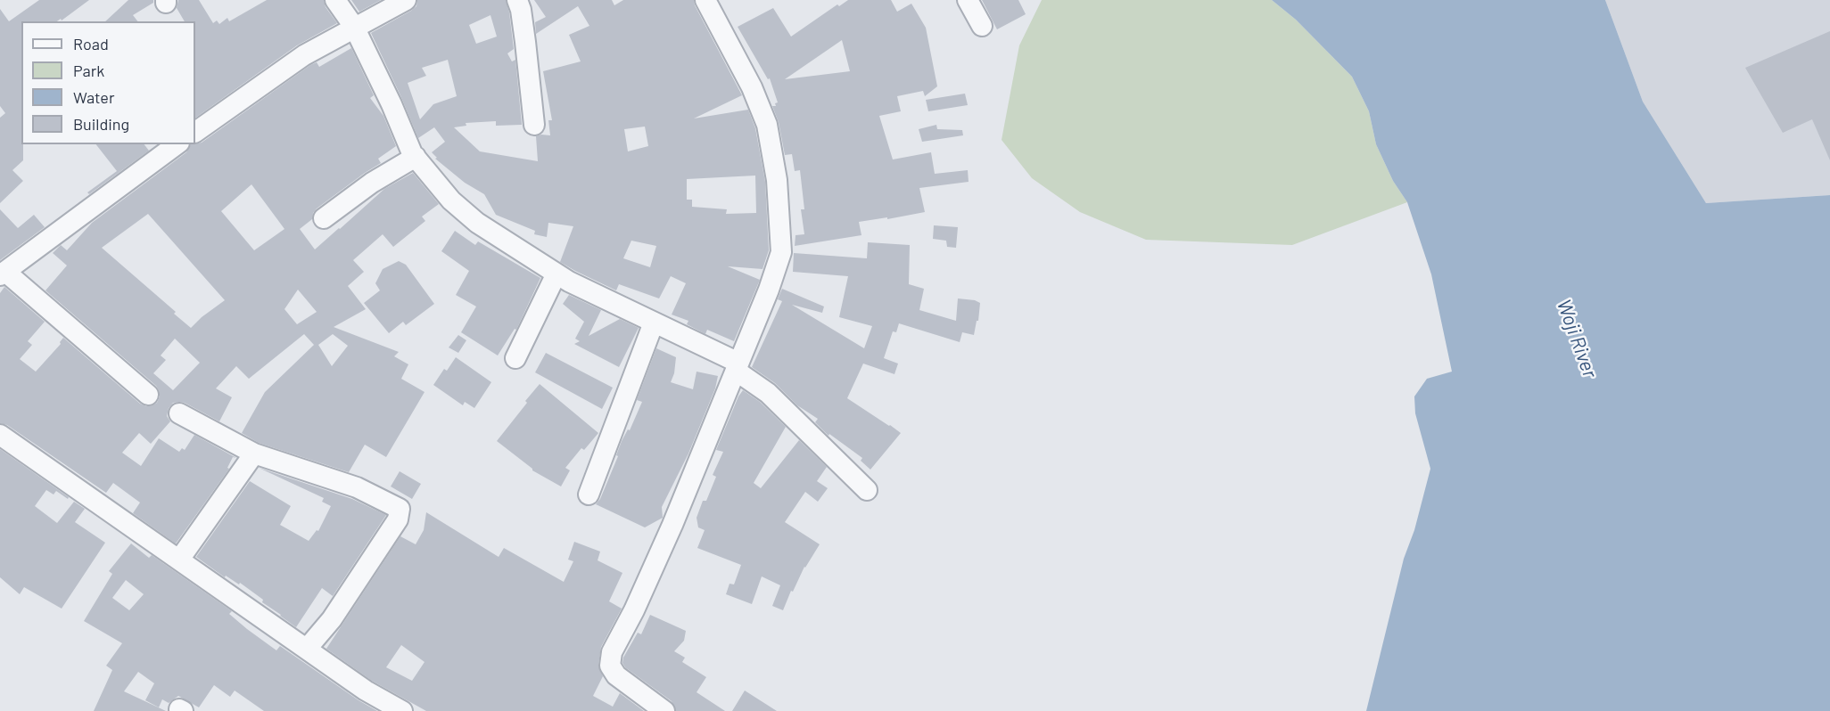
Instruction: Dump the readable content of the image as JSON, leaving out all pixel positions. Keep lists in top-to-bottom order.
{
  "water": ["Woji River"],
  "legend": [
    "Road",
    "Park",
    "Water",
    "Building"
  ]
}
